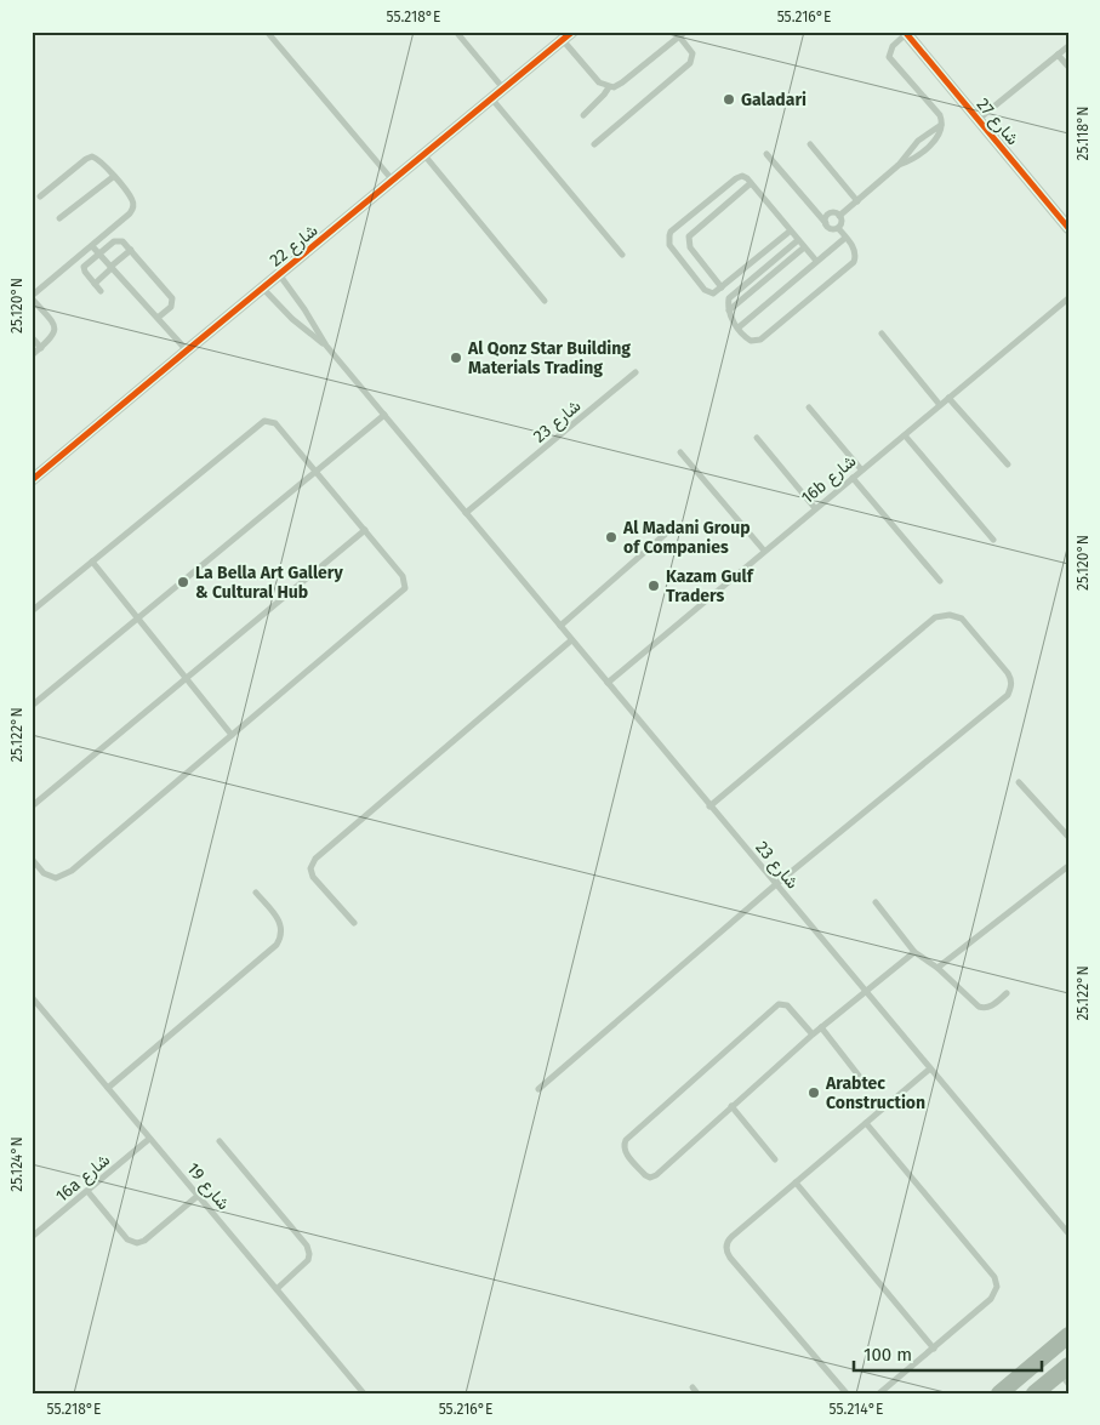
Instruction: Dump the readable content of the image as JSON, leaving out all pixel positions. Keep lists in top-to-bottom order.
{
  "streets": {
    "street": ["شارع 27", "شارع 22"],
    "lane": [
      "شارع 23",
      "16b شارع",
      "16a شارع",
      "شارع 19"
    ]
  },
  "crossings": [
    ["شارع 22", "شارع 23"],
    ["شارع 23", "16b شارع"],
    ["16a شارع", "شارع 19"]
  ],
  "places": [
    "Galadari",
    "Al Qonz Star Building Materials Trading",
    "Al Madani Group of Companies",
    "La Bella Art Gallery & Cultural Hub",
    "Kazam Gulf Traders",
    "Arabtec Construction"
  ],
  "scale_bar": "100 m",
  "coordinates": [
    "55.218°E",
    "55.216°E",
    "25.118°N",
    "25.120°N",
    "25.122°N",
    "25.124°N",
    "55.214°E"
  ]
}
